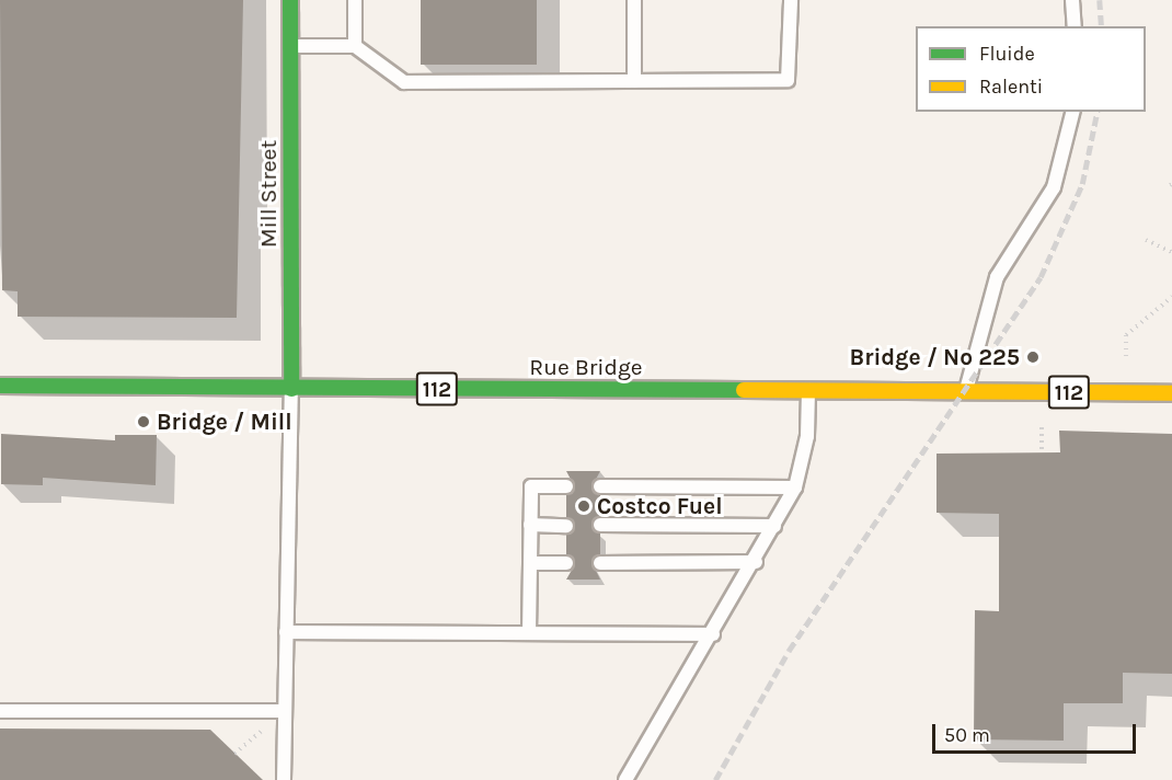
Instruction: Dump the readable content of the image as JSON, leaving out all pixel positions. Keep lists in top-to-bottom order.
{
  "streets": {
    "main road": ["Mill Street", "Rue Bridge", "112"]
  },
  "crossings": [
    ["Mill Street", "Rue Bridge"]
  ],
  "places": ["Bridge / No 225", "Bridge / Mill", "Costco Fuel"],
  "legend": ["Fluide", "Ralenti"],
  "scale_bar": "50 m"
}
